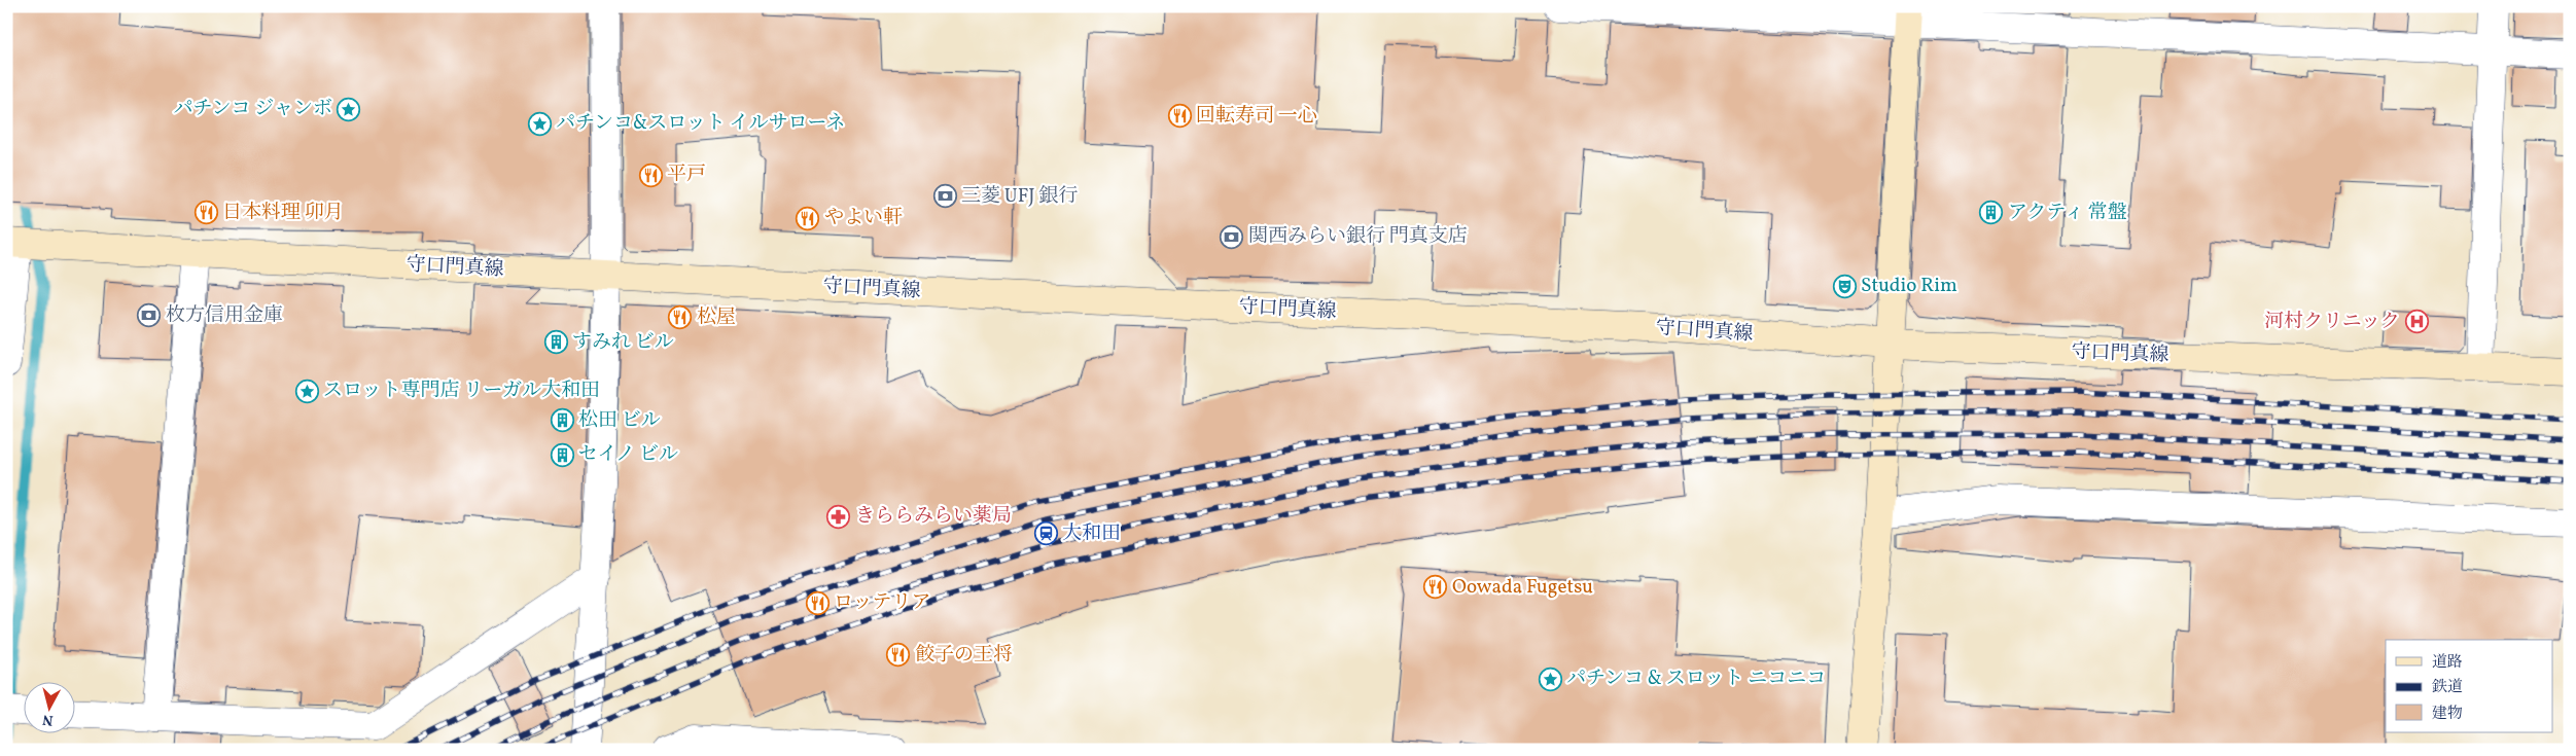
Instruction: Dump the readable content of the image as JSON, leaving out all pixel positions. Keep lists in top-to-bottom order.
{
  "streets": {
    "main road": ["守口門真線"]
  },
  "places": {
    "place": [
      "パチンコ ジャンボ",
      "パチンコ&スロット イルサローネ",
      "スロット専門店 リーガル大和田",
      "パチンコ & スロット ニコニコ"
    ],
    "restaurant": [
      "回転寿司 一心",
      "平戸",
      "日本料理 卯月",
      "やよい軒",
      "松屋",
      "Oowada Fugetsu",
      "ロッテリア",
      "餃子の王将"
    ],
    "bank": ["三菱 UFJ 銀行", "関西みらい銀行 門真支店", "枚方信用金庫"],
    "building": [
      "アクティ 常盤",
      "すみれ ビル",
      "松田 ビル",
      "セイノ ビル"
    ],
    "theatre": ["Studio Rim"],
    "hospital": ["河村クリニック"],
    "pharmacy": ["きららみらい薬局"],
    "station": ["大和田"]
  },
  "legend": ["道路", "鉄道", "建物"],
  "north": "bottom"
}
